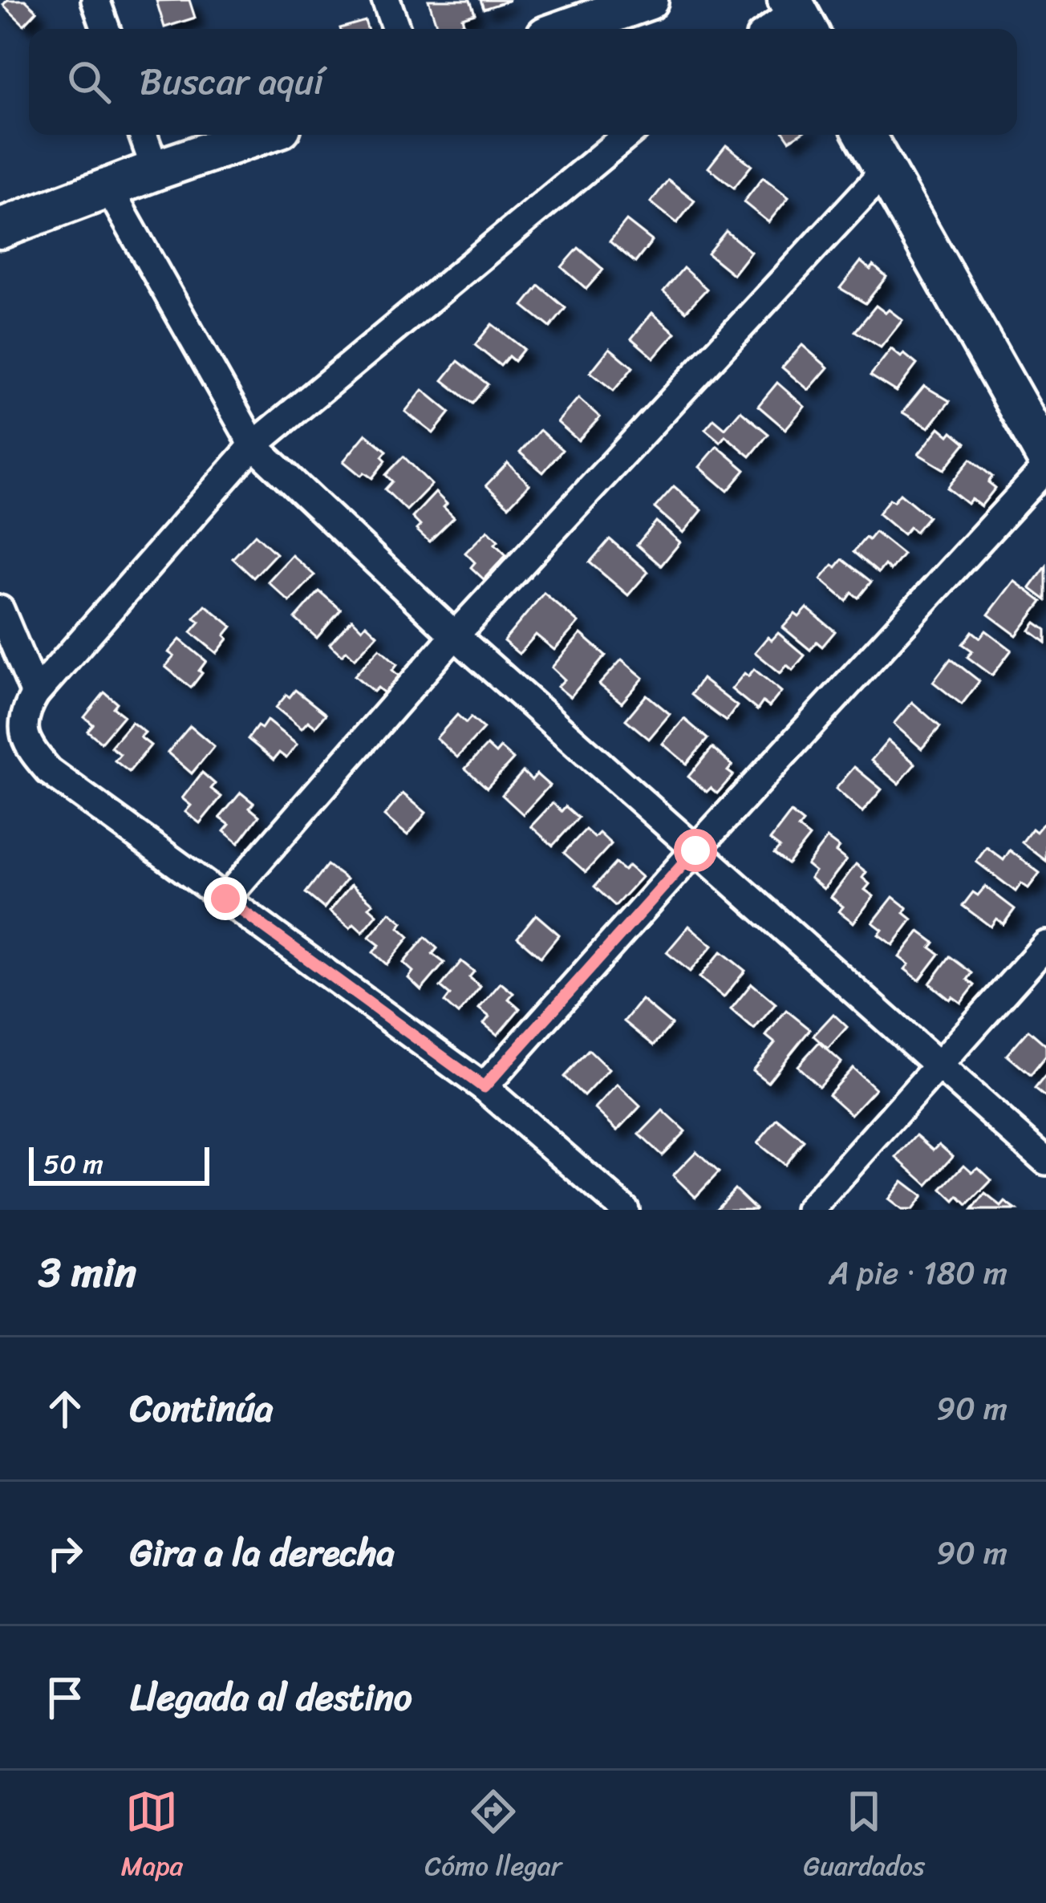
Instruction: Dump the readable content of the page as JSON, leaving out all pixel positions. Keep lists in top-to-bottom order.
{
  "scale_bar": "50 m",
  "page": {
    "search": "Buscar aquí",
    "scale": "50 m",
    "heading": ["3 min", "A pie · 180 m"],
    "list": [
      ["Continúa", "90 m"],
      ["Gira a la derecha", "90 m"],
      "Llegada al destino"
    ],
    "nav": ["Mapa", "Cómo llegar", "Guardados"]
  }
}
